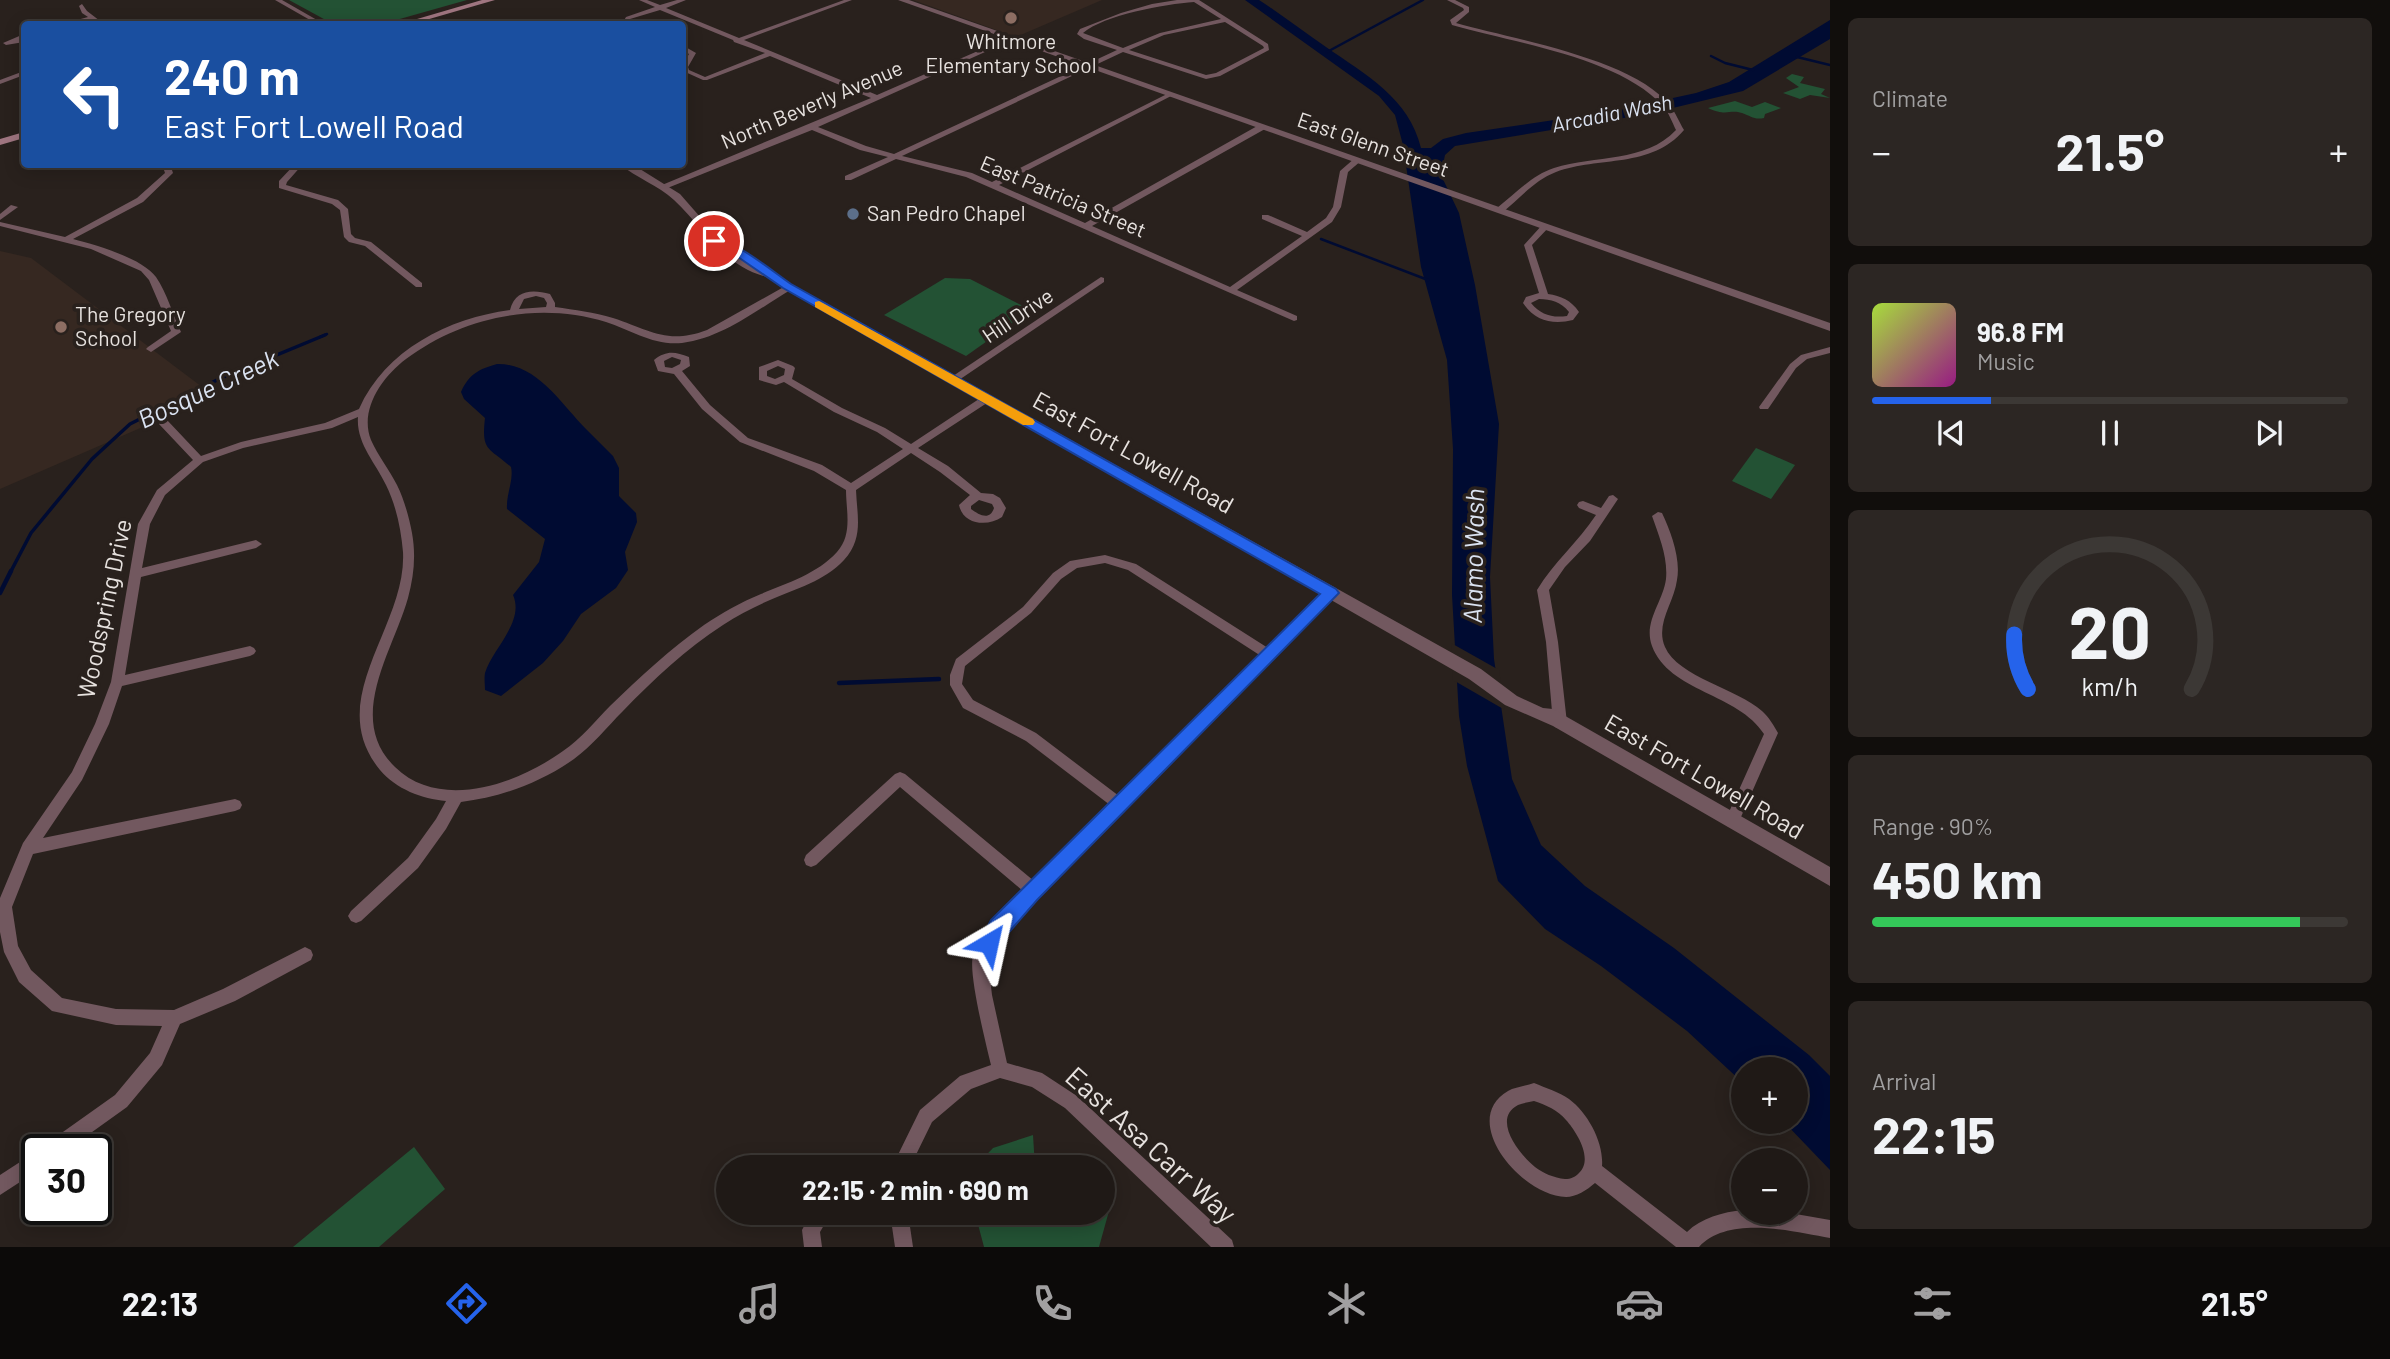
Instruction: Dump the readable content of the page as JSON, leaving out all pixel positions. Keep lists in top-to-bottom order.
{
  "streets": {
    "street": [
      "North Beverly Avenue",
      "East Glenn Street",
      "East Patricia Street",
      "Hill Drive",
      "East Fort Lowell Road",
      "Woodspring Drive",
      "East Asa Carr Way"
    ]
  },
  "crossings": [
    ["North Beverly Avenue", "East Glenn Street"],
    ["North Beverly Avenue", "East Patricia Street"],
    ["North Beverly Avenue", "East Fort Lowell Road"],
    ["Hill Drive", "East Fort Lowell Road"]
  ],
  "water": ["Arcadia Wash", "Bosque Creek", "Alamo Wash"],
  "places": ["Whitmore Elementary School", "San Pedro Chapel", "The Gregory School"],
  "page": {
    "tile": [
      "Climate",
      ["Range · 90%", "450 km"],
      ["Arrival", "22:15"]
    ],
    "turn": ["240 m", "East Fort Lowell Road"],
    "heat": ["−", "21.5°", "+"],
    "song": ["96.8 FM", "Music"],
    "map_buttons": ["+", "−"],
    "limit": "30",
    "trip": "22:15 · 2 min · 690 m",
    "tabs": ["22:13", "21.5°"],
    "gauge": ["20", "km/h"]
  }
}
